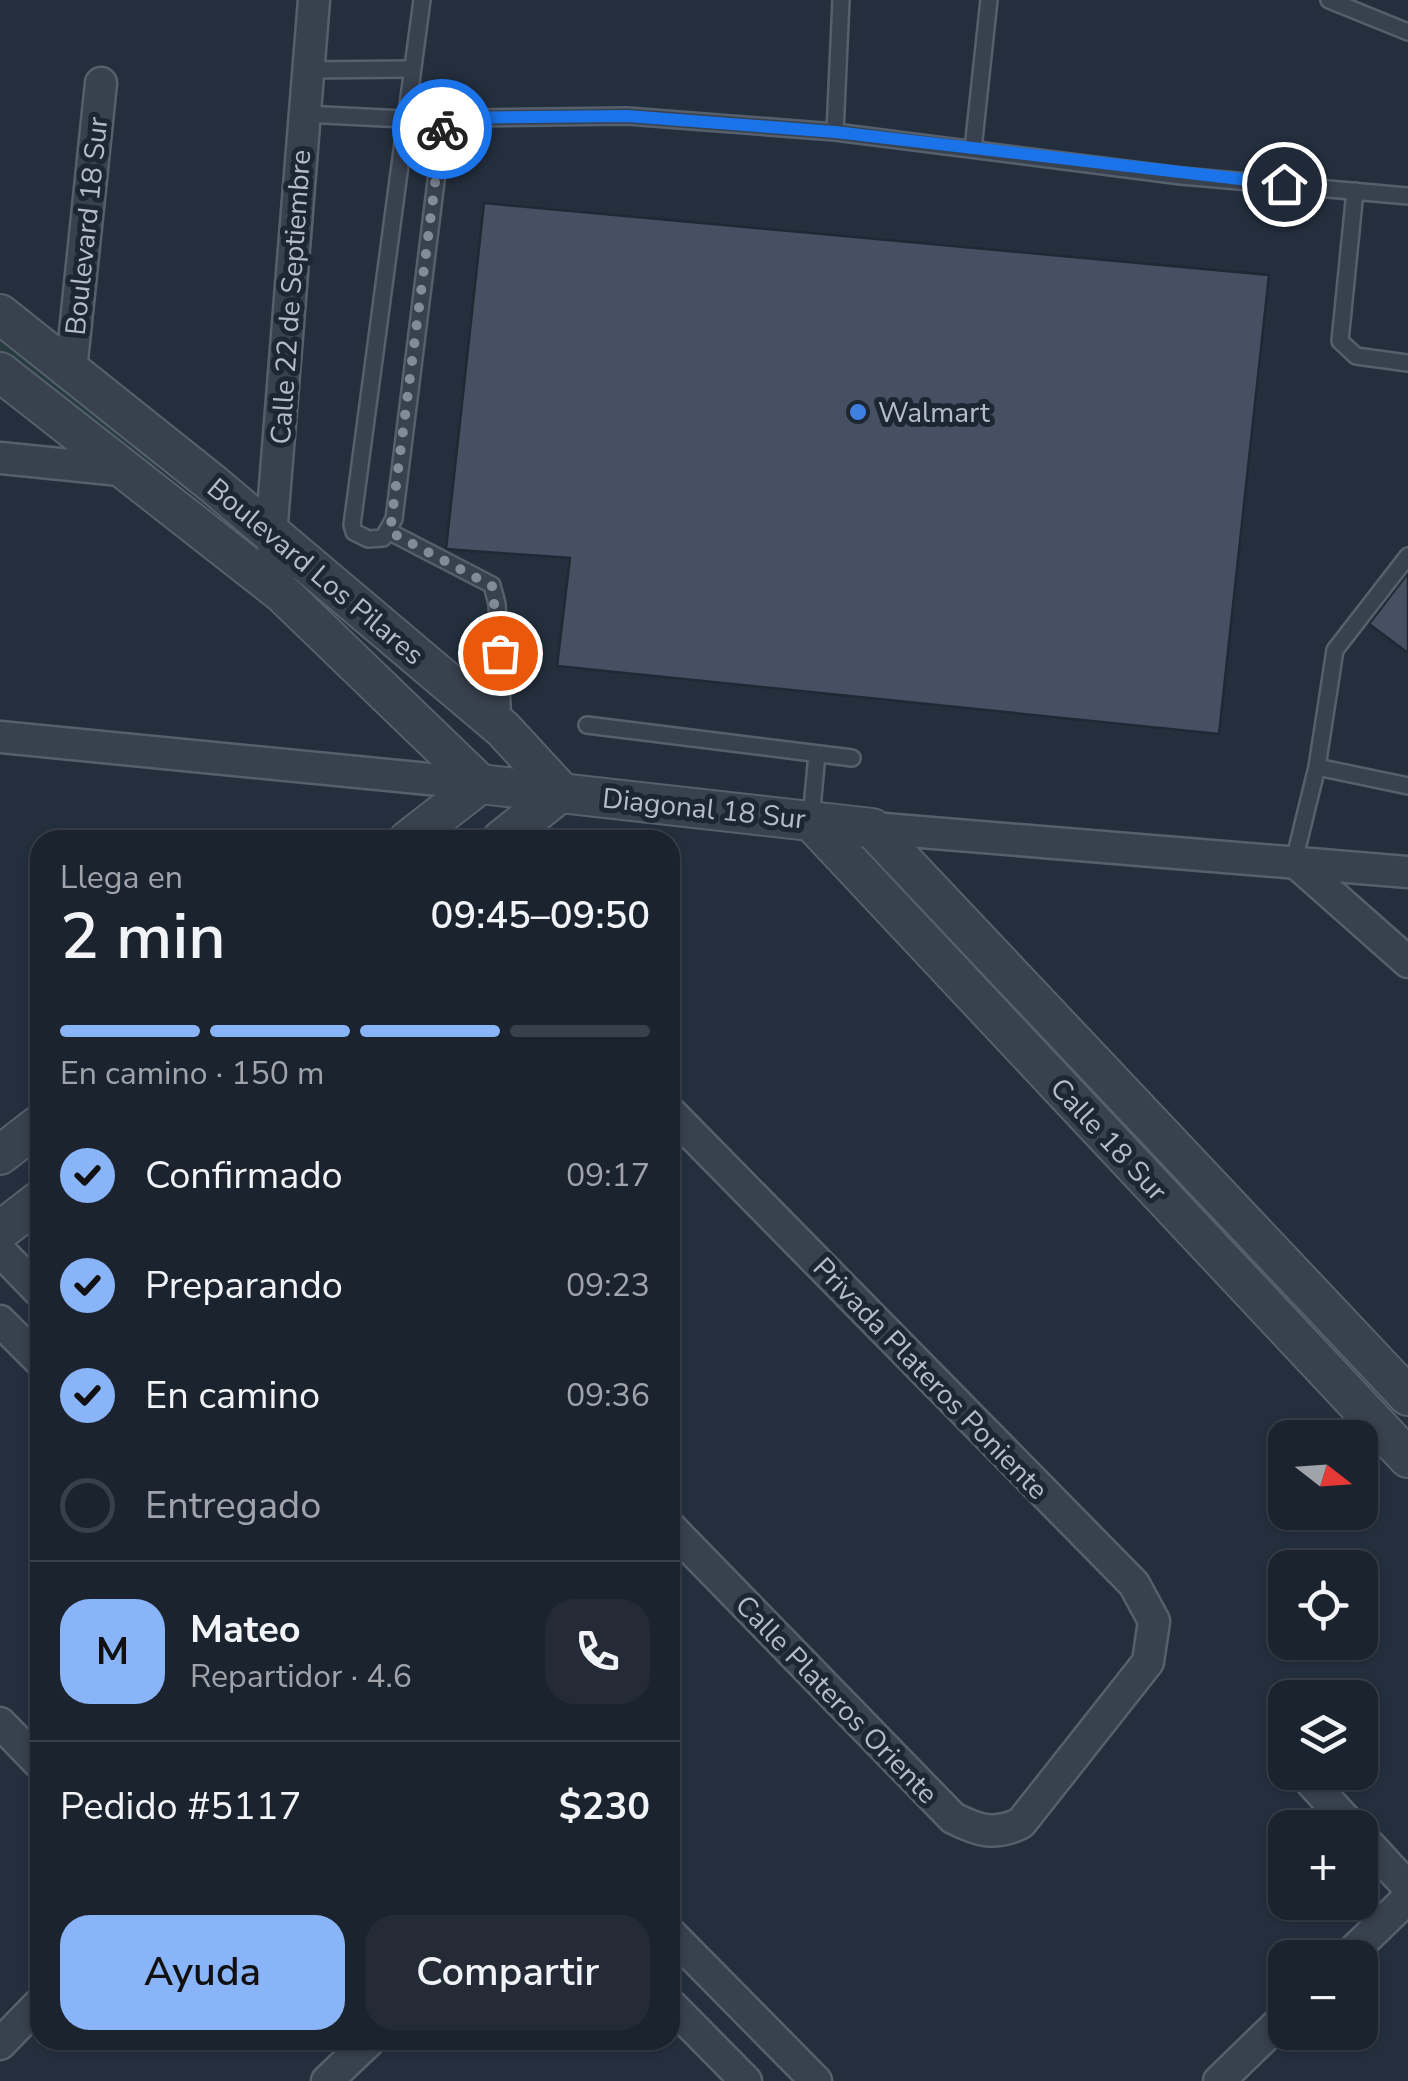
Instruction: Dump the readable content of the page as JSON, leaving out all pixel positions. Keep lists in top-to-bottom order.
{
  "streets": {
    "street": [
      "Boulevard 18 Sur",
      "Calle 22 de Septiembre",
      "Boulevard Los Pilares",
      "Diagonal 18 Sur",
      "Calle 18 Sur",
      "Privada Plateros Poniente",
      "Calle Plateros Oriente"
    ]
  },
  "crossings": [
    ["Boulevard 18 Sur", "Boulevard Los Pilares"],
    ["Calle 22 de Septiembre", "Boulevard Los Pilares"],
    ["Boulevard Los Pilares", "Diagonal 18 Sur"],
    ["Diagonal 18 Sur", "Calle 18 Sur"],
    ["Privada Plateros Poniente", "Calle Plateros Oriente"]
  ],
  "places": ["Walmart"],
  "north": "right",
  "page": {
    "heading": ["2 min", "Llega en", "09:45–09:50"],
    "panel": [
      "Mateo",
      "Repartidor · 4.6",
      "Pedido #5117",
      "$230"
    ],
    "bar": "En camino · 150 m",
    "list": [
      ["Confirmado", "09:17"],
      ["Preparando", "09:23"],
      ["En camino", "09:36"],
      "Entregado"
    ],
    "map_buttons": ["+", "−"],
    "round": "M",
    "buttons": ["Ayuda", "Compartir"]
  }
}
